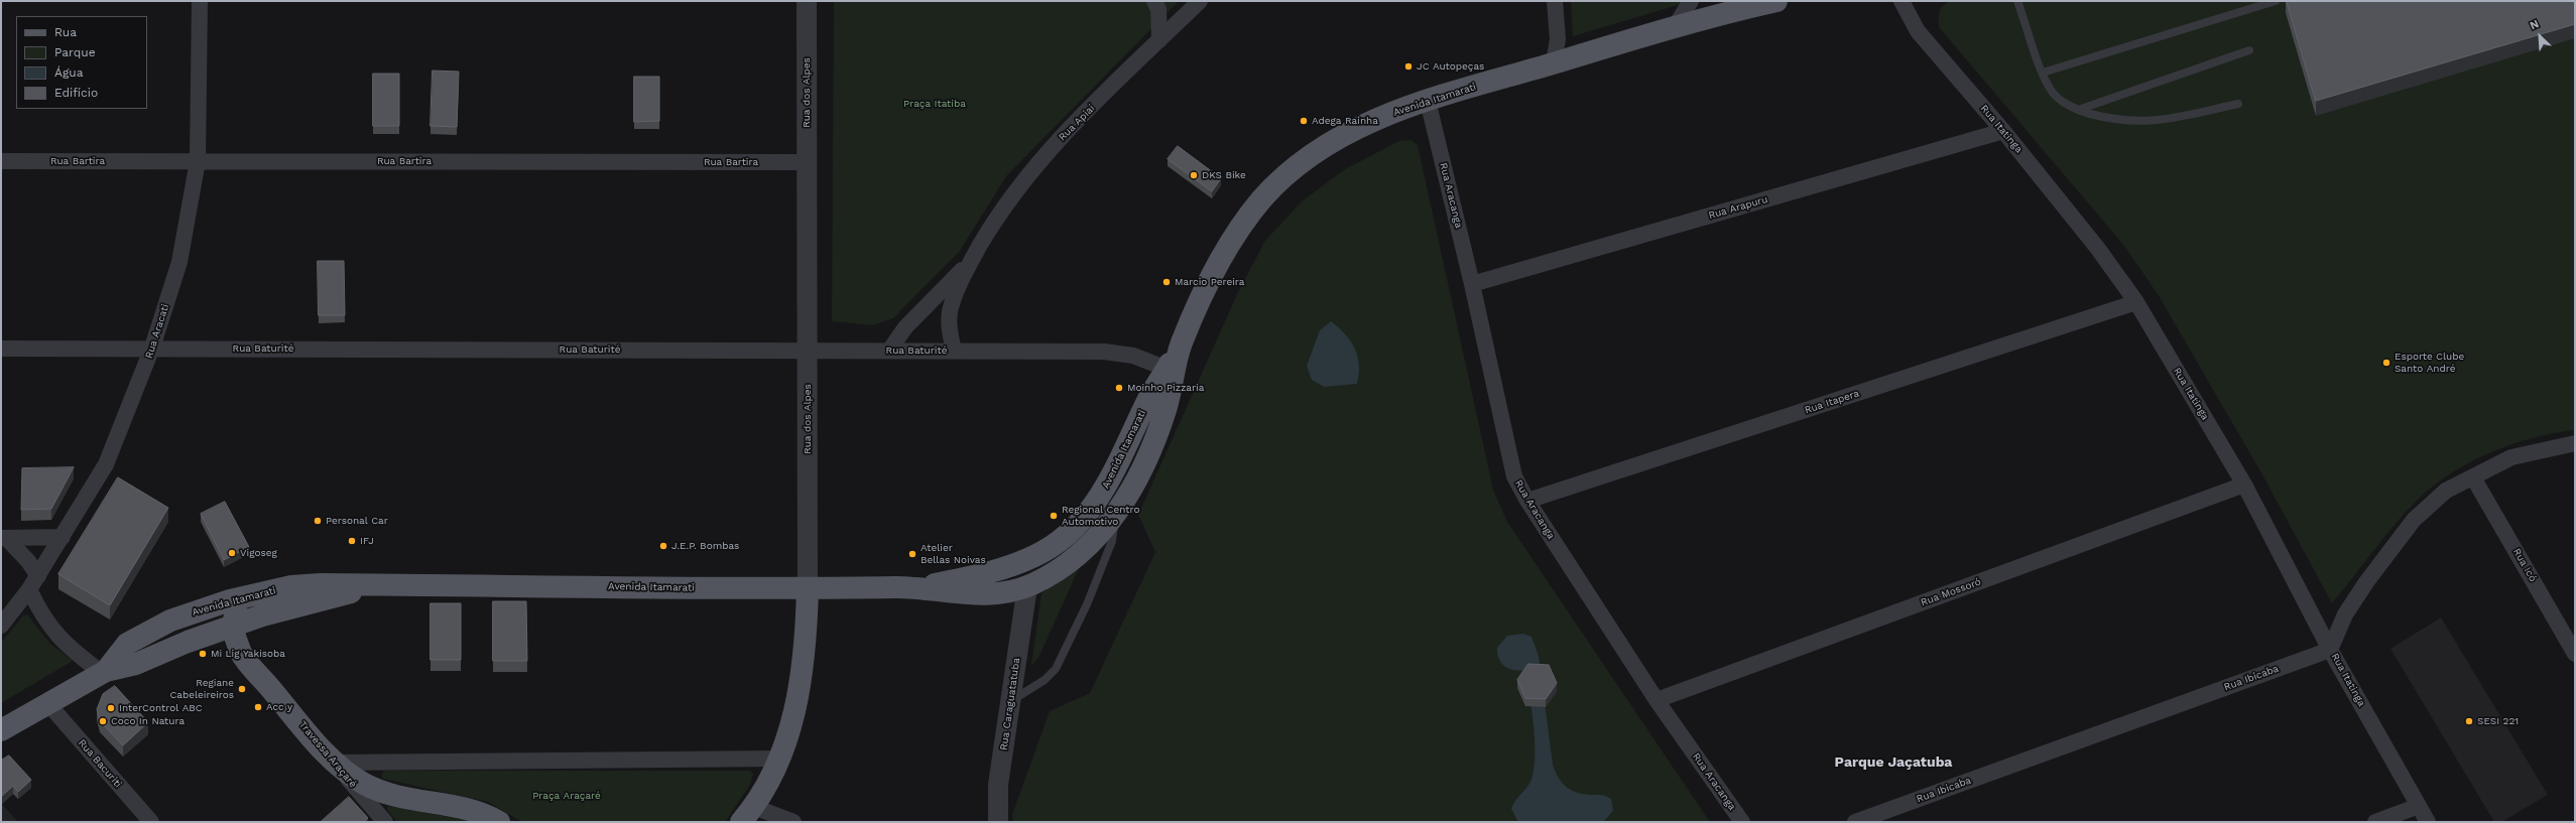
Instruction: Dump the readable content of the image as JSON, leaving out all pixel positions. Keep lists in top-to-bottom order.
{
  "streets": {
    "main road": ["Rua dos Alpes", "Avenida Itamarati", "Travessa Araçaré"],
    "street": [
      "Rua Apiaí",
      "Rua Itatinga",
      "Rua Bartira",
      "Rua Aracanga",
      "Rua Arapuru",
      "Rua Aracati",
      "Rua Baturité",
      "Rua Itapera",
      "Rua Icó",
      "Rua Mossoró",
      "Rua Ibicaba",
      "Rua Caraguatatuba",
      "Rua Bacuriti"
    ]
  },
  "crossings": [
    ["Rua dos Alpes", "Avenida Itamarati"],
    ["Rua dos Alpes", "Rua Bartira"],
    ["Rua dos Alpes", "Rua Baturité"],
    ["Avenida Itamarati", "Rua Aracanga"],
    ["Avenida Itamarati", "Rua Baturité"],
    ["Avenida Itamarati", "Rua Caraguatatuba"],
    ["Avenida Itamarati", "Travessa Araçaré"],
    ["Avenida Itamarati", "Rua Bacuriti"],
    ["Rua Apiaí", "Rua Baturité"],
    ["Rua Itatinga", "Rua Arapuru"],
    ["Rua Itatinga", "Rua Itapera"],
    ["Rua Itatinga", "Rua Mossoró"],
    ["Rua Itatinga", "Rua Ibicaba"],
    ["Rua Bartira", "Rua Aracati"],
    ["Rua Aracanga", "Rua Arapuru"],
    ["Rua Aracanga", "Rua Itapera"],
    ["Rua Aracanga", "Rua Mossoró"],
    ["Rua Aracati", "Rua Baturité"]
  ],
  "districts": ["Parque Jaçatuba"],
  "parks": ["Praça Itatiba", "Praça Araçaré"],
  "places": [
    "JC Autopeças",
    "Adega Rainha",
    "DKS Bike",
    "Marcio Pereira",
    "Esporte Clube Santo André",
    "Moinho Pizzaria",
    "Regional Centro Automotivo",
    "Personal Car",
    "IFJ",
    "J.E.P. Bombas",
    "Vigoseg",
    "Atelier Bellas Noivas",
    "Mi Lig Yakisoba",
    "Regiane Cabeleireiros",
    "Acc y",
    "InterControl ABC",
    "Coco In Natura",
    "SESI 221"
  ],
  "legend": [
    "Rua",
    "Parque",
    "Água",
    "Edifício"
  ],
  "north": "top left"
}
